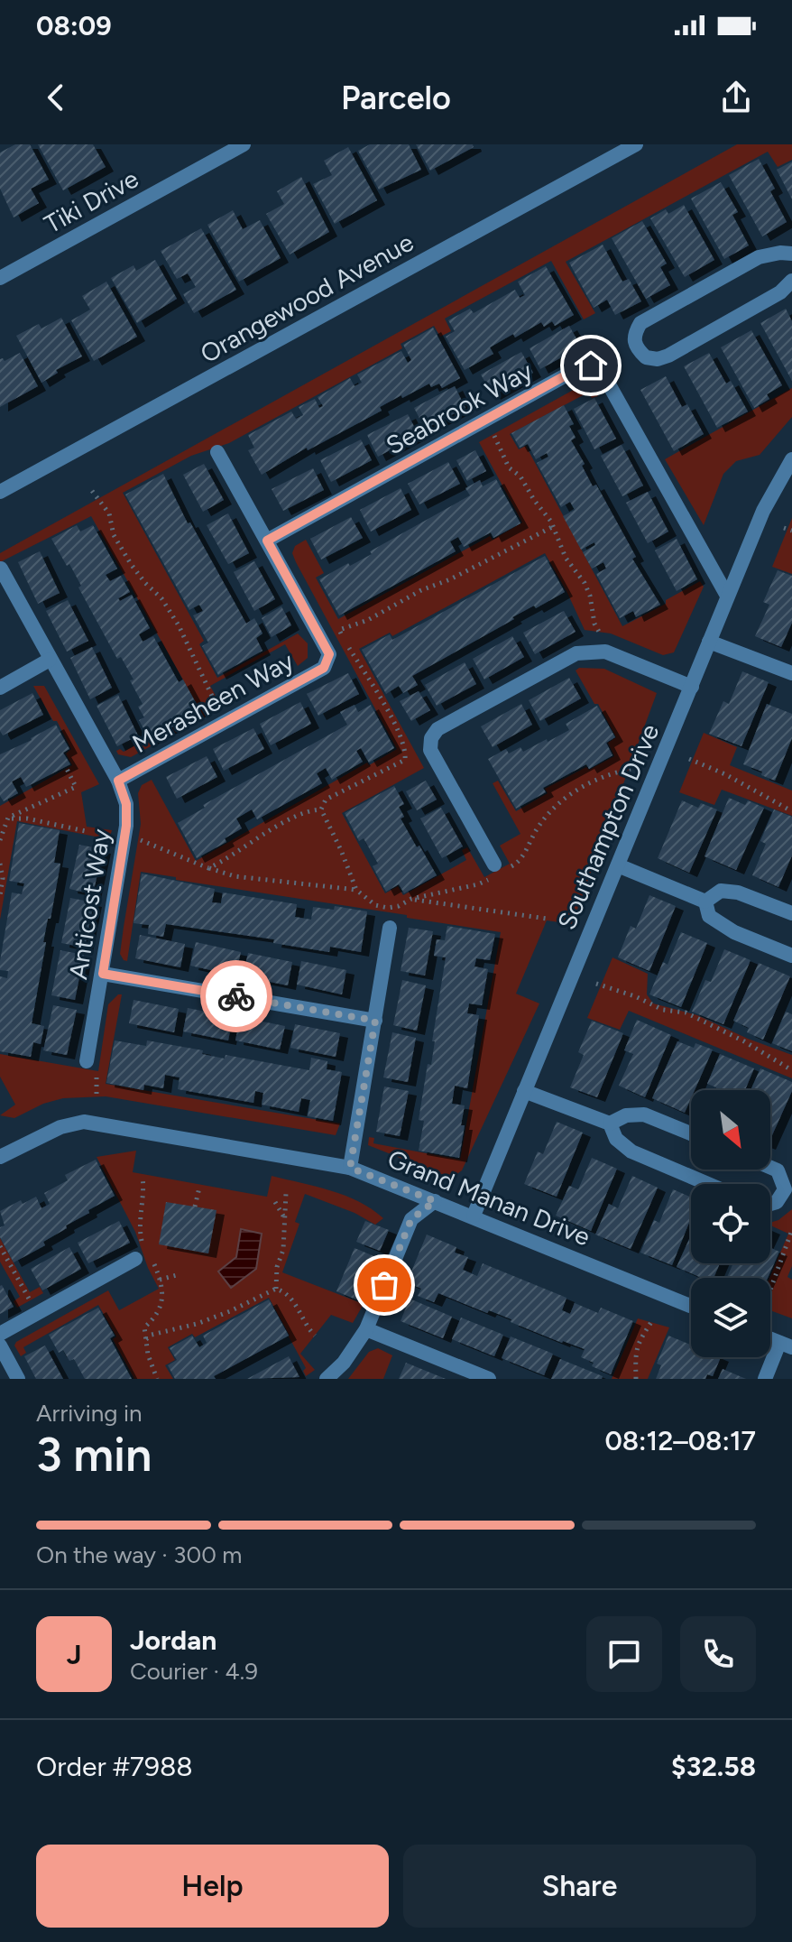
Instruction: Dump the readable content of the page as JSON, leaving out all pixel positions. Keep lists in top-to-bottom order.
{
  "streets": {
    "street": [
      "Tiki Drive",
      "Orangewood Avenue",
      "Seabrook Way",
      "Merasheen Way",
      "Southampton Drive",
      "Anticost Way",
      "Grand Manan Drive"
    ]
  },
  "crossings": [
    ["Seabrook Way", "Merasheen Way"],
    ["Seabrook Way", "Southampton Drive"],
    ["Merasheen Way", "Anticost Way"],
    ["Southampton Drive", "Grand Manan Drive"]
  ],
  "north": "bottom right",
  "page": {
    "status": "08:09",
    "header": "Parcelo",
    "heading": ["3 min", "Arriving in", "08:12–08:17"],
    "panel": [
      "Jordan",
      "Courier · 4.9",
      "Order #7988",
      "$32.58"
    ],
    "bar": "On the way · 300 m",
    "round": "J",
    "buttons": ["Help", "Share"]
  }
}
